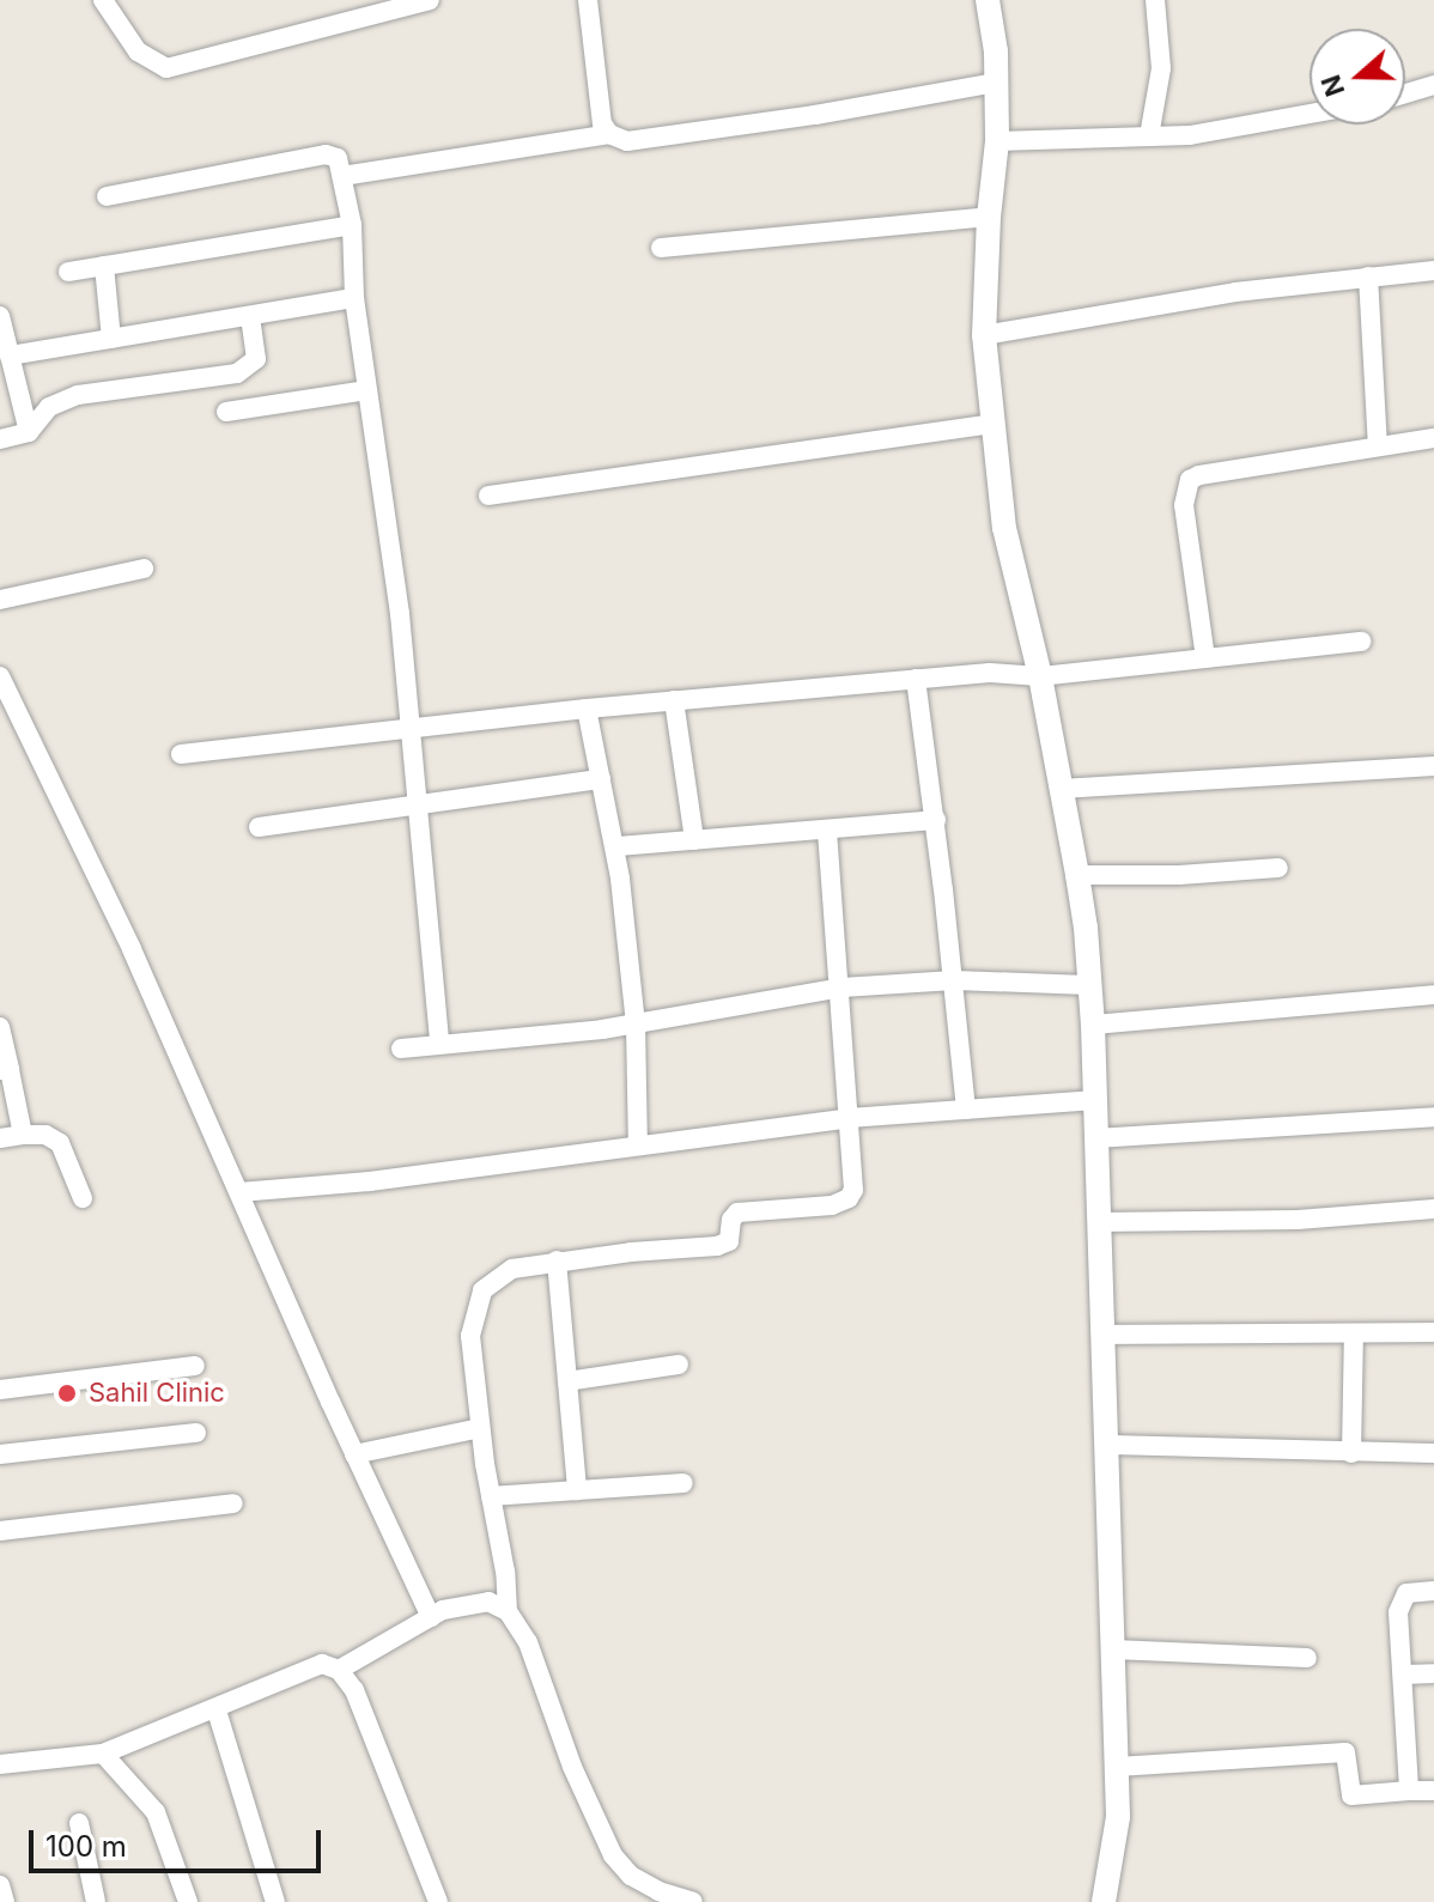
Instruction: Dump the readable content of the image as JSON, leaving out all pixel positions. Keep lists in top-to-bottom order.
{
  "places": ["Sahil Clinic"],
  "scale_bar": "100 m",
  "north": "left"
}
